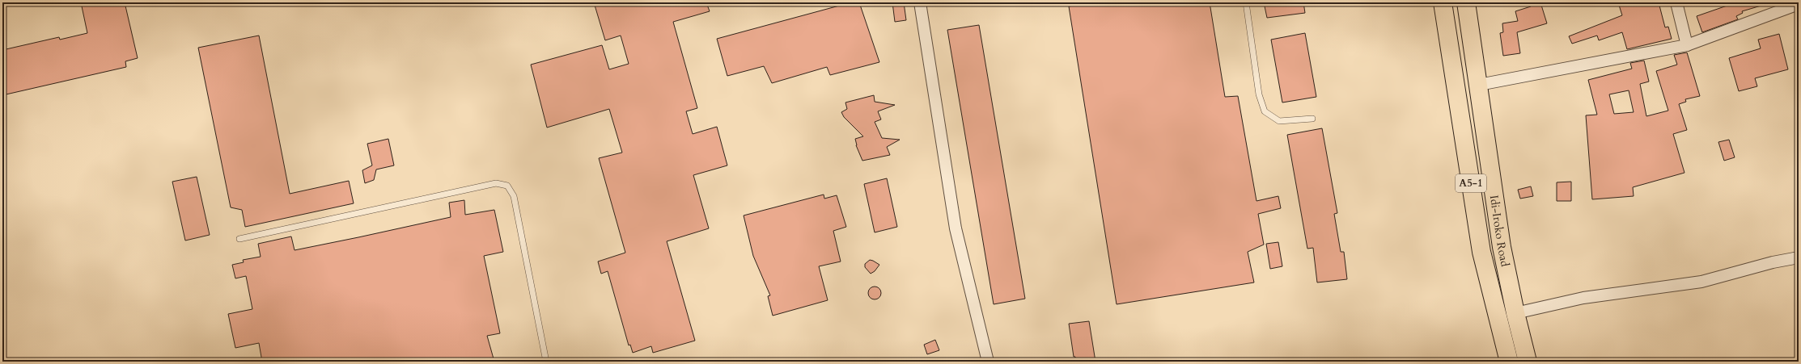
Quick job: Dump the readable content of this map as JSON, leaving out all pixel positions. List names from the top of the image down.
{
  "streets": {
    "highway": ["A5-1", "Idi-Iroko Road"]
  }
}
